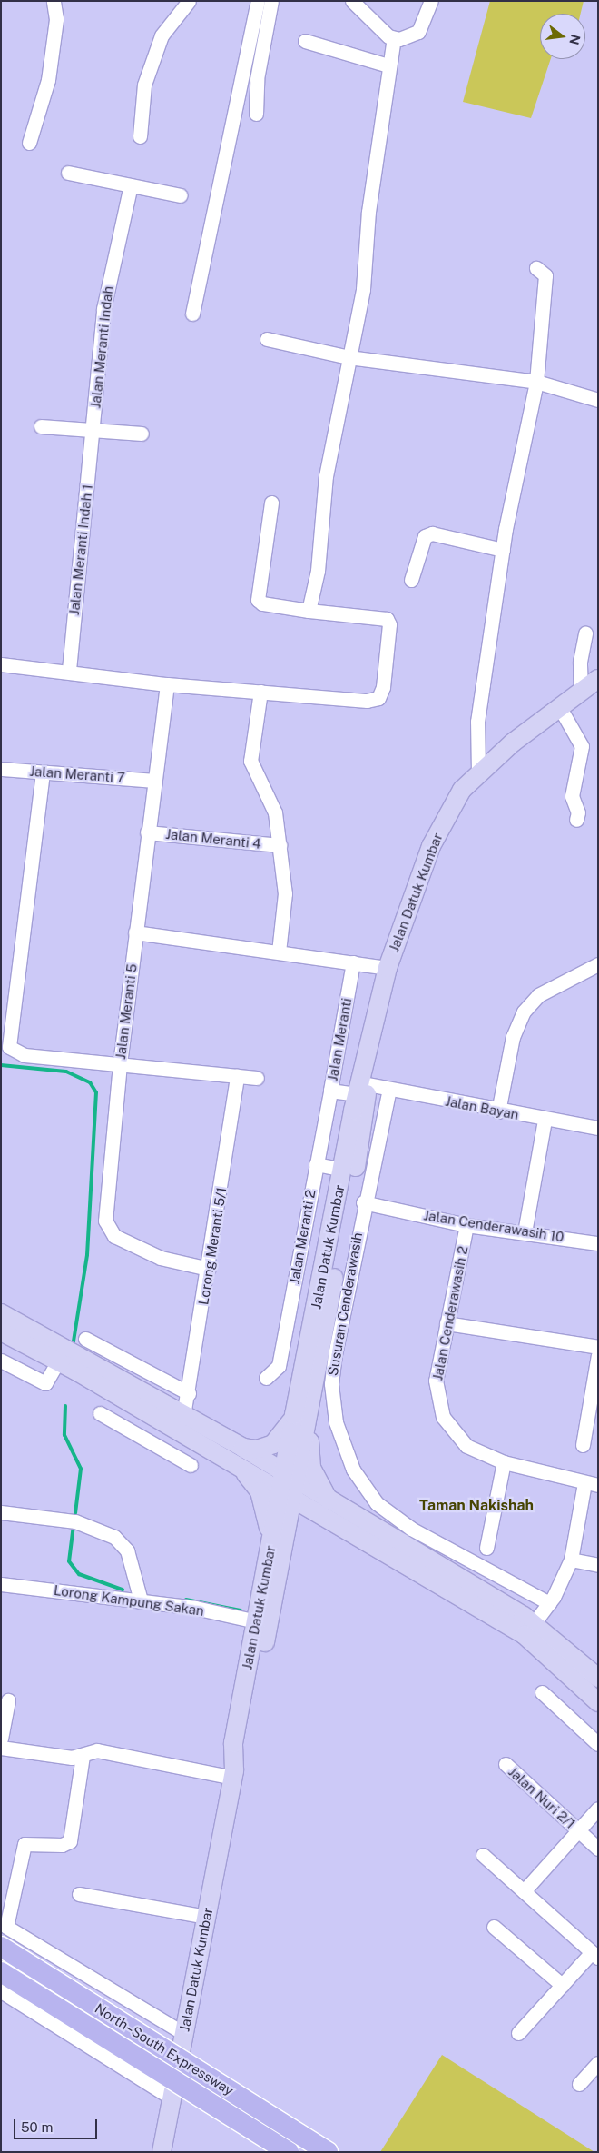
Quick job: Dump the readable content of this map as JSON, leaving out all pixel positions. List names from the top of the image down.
{
  "streets": {
    "highway": ["North–South Expressway"],
    "main road": ["Jalan Datuk Kumbar"],
    "street": [
      "Jalan Meranti Indah",
      "Jalan Meranti Indah 1",
      "Jalan Meranti 7",
      "Jalan Meranti 4",
      "Jalan Meranti 5",
      "Jalan Meranti",
      "Jalan Bayan",
      "Jalan Cenderawasih 10",
      "Jalan Meranti 2",
      "Lorong Meranti 5/1",
      "Susuran Cenderawasih",
      "Jalan Cenderawasih 2",
      "Lorong Kampung Sakan",
      "Jalan Nuri 2/1"
    ]
  },
  "crossings": [
    ["Jalan Meranti Indah", "Jalan Meranti Indah 1"],
    ["Jalan Meranti 7", "Jalan Meranti 5"],
    ["Jalan Meranti 4", "Jalan Meranti 5"],
    ["Jalan Datuk Kumbar", "Jalan Meranti"],
    ["Jalan Datuk Kumbar", "Jalan Bayan"],
    ["Jalan Datuk Kumbar", "Lorong Kampung Sakan"],
    ["Jalan Meranti 5", "Lorong Meranti 5/1"],
    ["Jalan Meranti", "Jalan Bayan"],
    ["Jalan Meranti", "Jalan Meranti 2"],
    ["Jalan Bayan", "Susuran Cenderawasih"],
    ["Jalan Cenderawasih 10", "Susuran Cenderawasih"],
    ["Jalan Cenderawasih 10", "Jalan Cenderawasih 2"]
  ],
  "districts": ["Taman Nakishah"],
  "scale_bar": "50 m",
  "north": "right"
}
